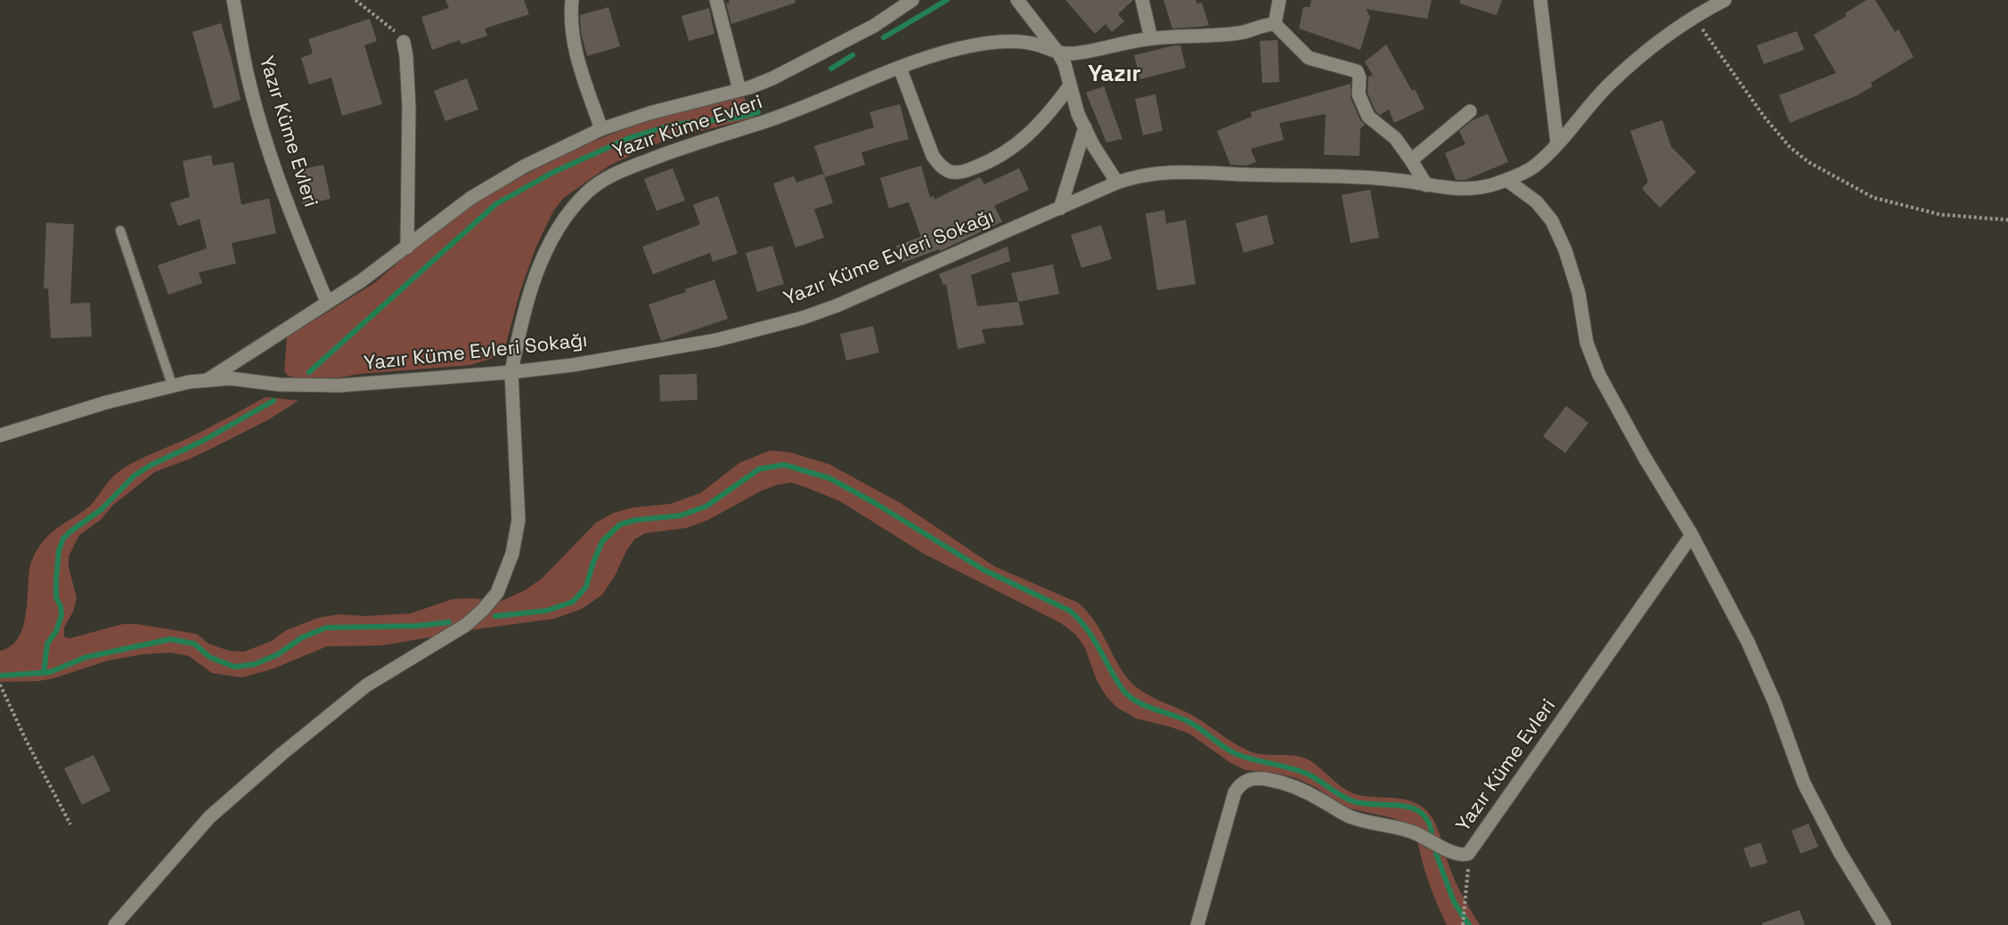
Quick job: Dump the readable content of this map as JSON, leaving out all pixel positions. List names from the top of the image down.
{
  "streets": {
    "street": ["Yazır Küme Evleri", "Yazır Küme Evleri Sokağı"]
  },
  "crossings": [
    ["Yazır Küme Evleri", "Yazır Küme Evleri Sokağı"]
  ],
  "districts": ["Yazır"]
}
